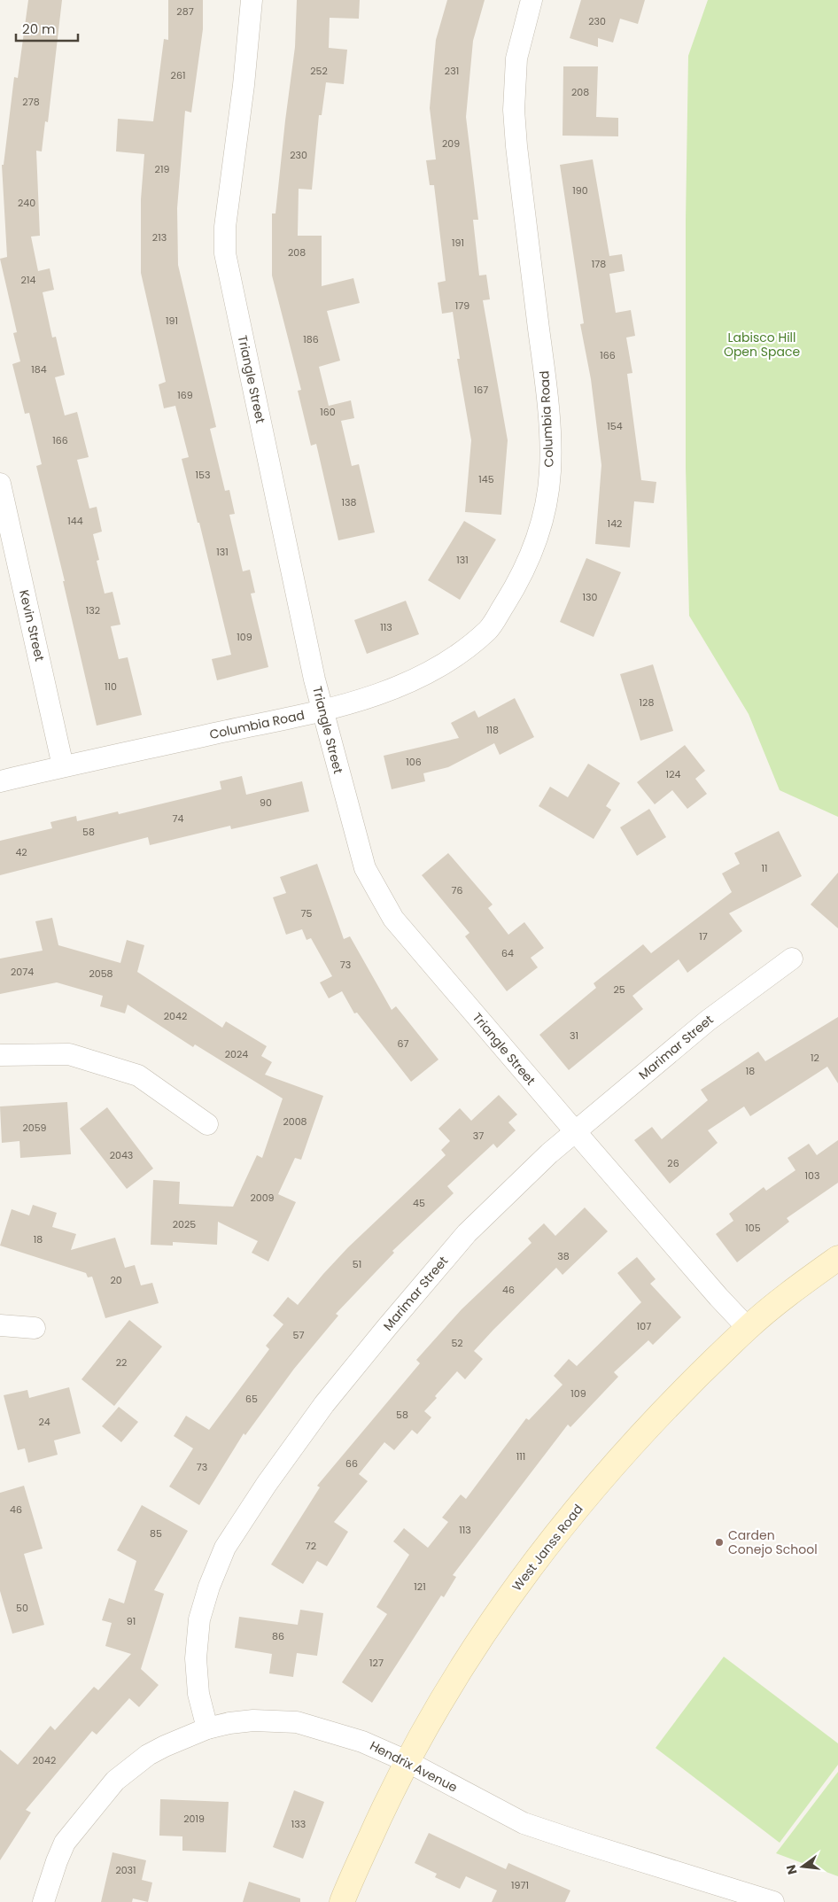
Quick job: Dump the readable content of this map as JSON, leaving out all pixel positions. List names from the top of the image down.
{
  "streets": {
    "main road": ["West Janss Road"],
    "street": [
      "Triangle Street",
      "Columbia Road",
      "Kevin Street",
      "Marimar Street",
      "Hendrix Avenue"
    ]
  },
  "crossings": [
    ["Triangle Street", "Columbia Road"],
    ["Triangle Street", "Marimar Street"],
    ["Triangle Street", "West Janss Road"],
    ["Columbia Road", "Kevin Street"],
    ["Marimar Street", "Hendrix Avenue"],
    ["West Janss Road", "Hendrix Avenue"]
  ],
  "parks": ["Labisco Hill Open Space"],
  "places": ["Carden Conejo School"],
  "house_numbers": [
    "287",
    "230",
    "252",
    "231",
    "261",
    "208",
    "278",
    "209",
    "230",
    "219",
    "190",
    "240",
    "213",
    "191",
    "208",
    "178",
    "214",
    "179",
    "191",
    "186",
    "166",
    "184",
    "167",
    "169",
    "160",
    "154",
    "166",
    "153",
    "145",
    "138",
    "144",
    "142",
    "131",
    "131",
    "130",
    "132",
    "113",
    "109",
    "110",
    "128",
    "118",
    "106",
    "124",
    "90",
    "74",
    "58",
    "42",
    "11",
    "76",
    "75",
    "17",
    "64",
    "73",
    "2074",
    "2058",
    "25",
    "2042",
    "31",
    "67",
    "2024",
    "12",
    "18",
    "2008",
    "2059",
    "37",
    "2043",
    "26",
    "103",
    "2009",
    "45",
    "2025",
    "105",
    "18",
    "38",
    "51",
    "20",
    "46",
    "107",
    "57",
    "52",
    "22",
    "109",
    "65",
    "58",
    "24",
    "111",
    "66",
    "73",
    "46",
    "113",
    "85",
    "72",
    "121",
    "50",
    "91",
    "86",
    "127",
    "2042",
    "2019",
    "133",
    "2031",
    "1971"
  ],
  "scale_bar": "20 m",
  "north": "left"
}
